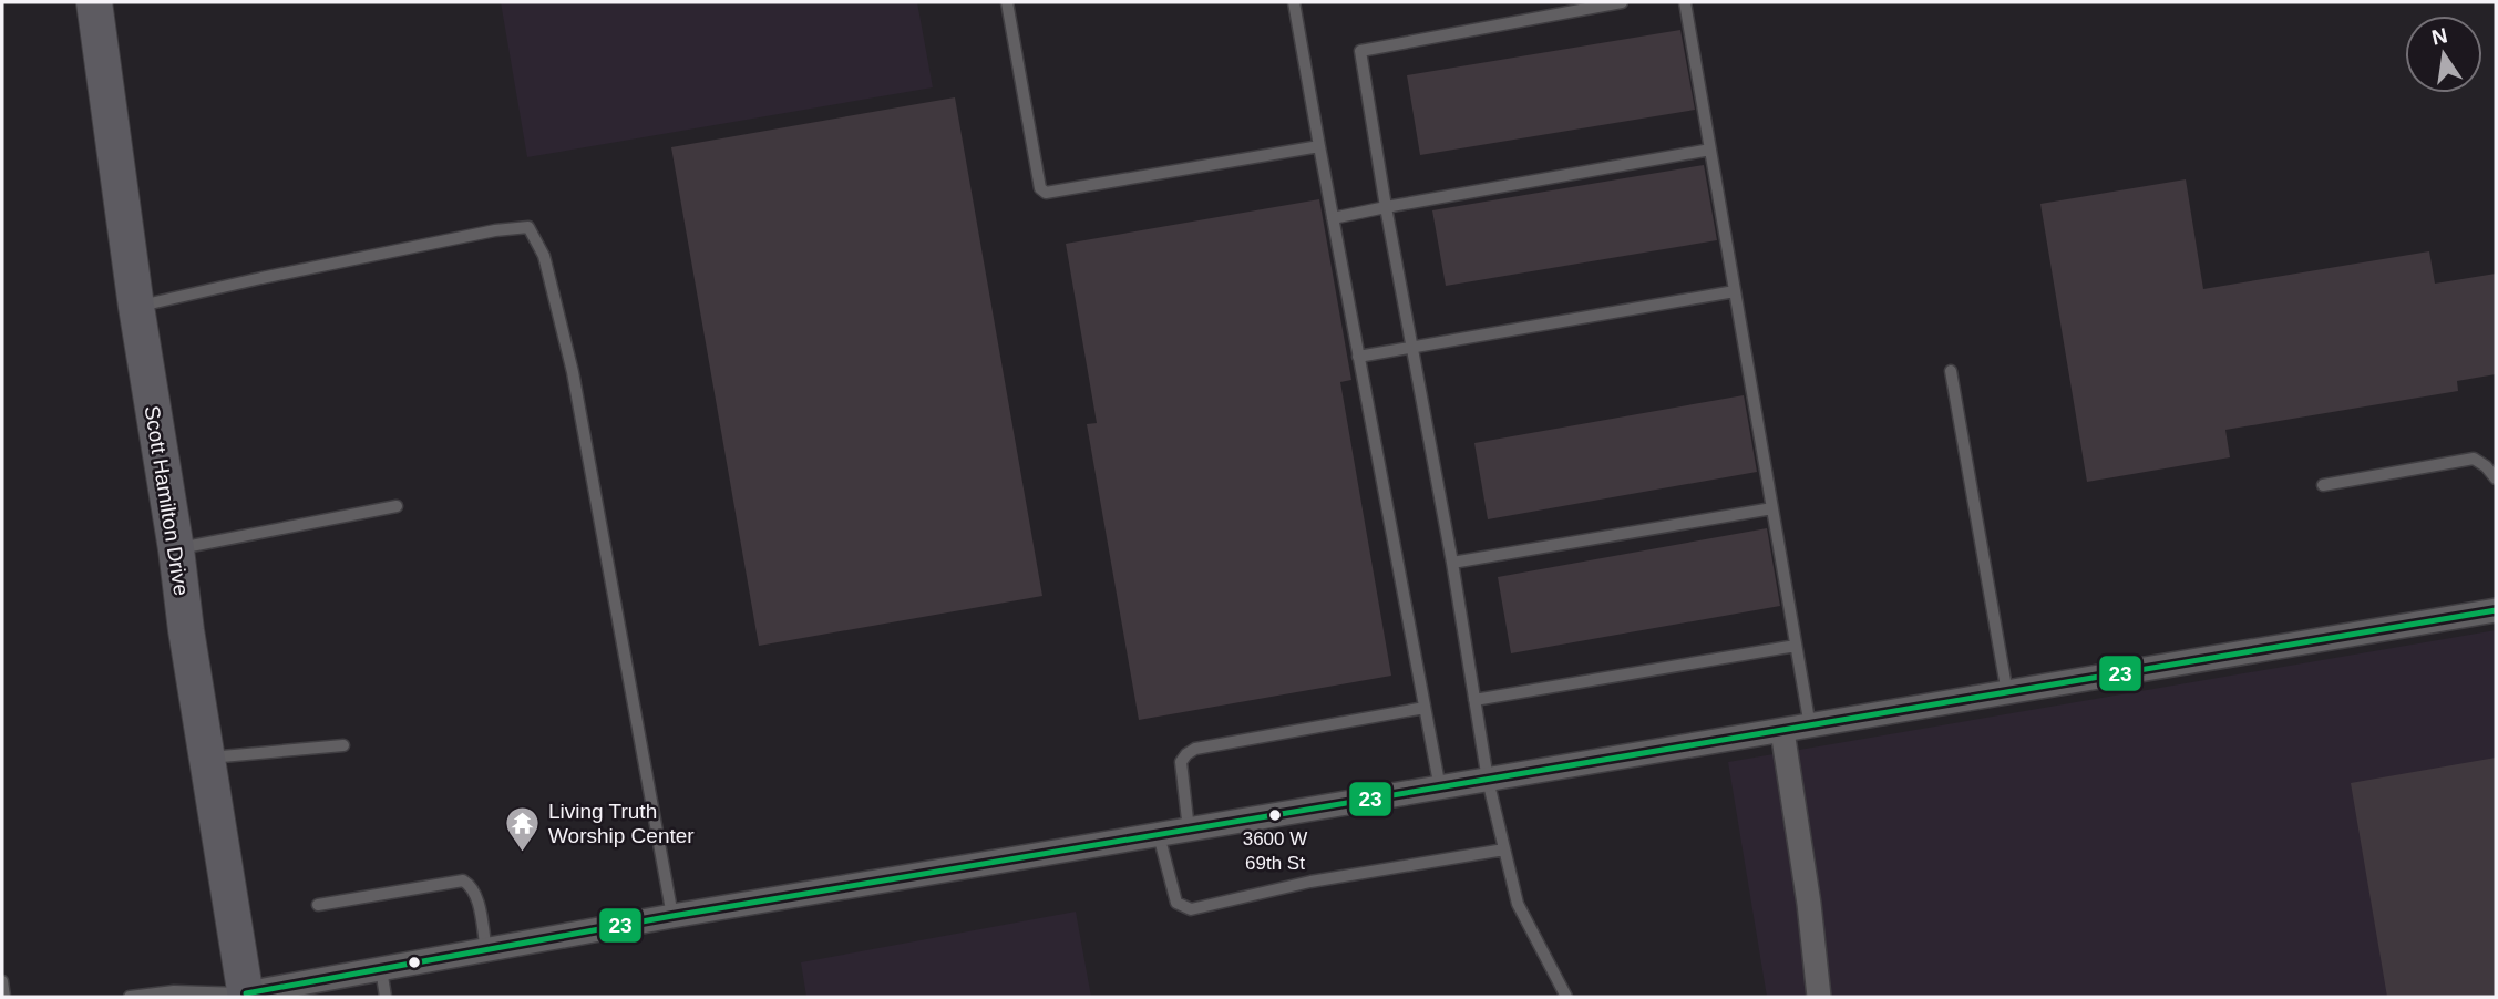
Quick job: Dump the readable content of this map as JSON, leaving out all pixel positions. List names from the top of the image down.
{
  "streets": {
    "street": ["Scott Hamilton Drive"]
  },
  "places": {
    "other": ["3600 W 69th St"],
    "temple": ["Living Truth Worship Center"]
  },
  "lines": ["transit line 23"],
  "north": "top"
}
